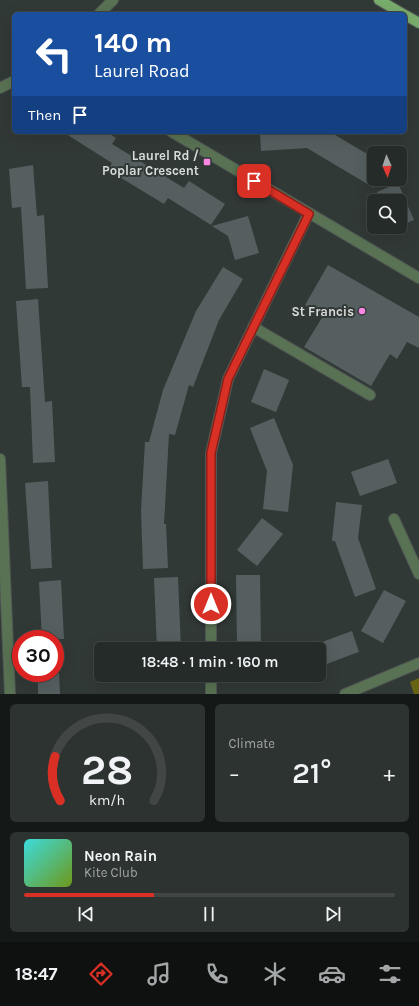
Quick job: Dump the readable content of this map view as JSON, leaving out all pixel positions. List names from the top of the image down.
{
  "places": {
    "transit": ["Laurel Rd / Poplar Crescent"],
    "other": ["St Francis"]
  },
  "north": "bottom",
  "page": {
    "turn": ["140 m", "Laurel Road"],
    "then": "Then",
    "limit": "30",
    "trip": "18:48 · 1 min · 160 m",
    "tile": "Climate",
    "heat": ["−", "21°", "+"],
    "song": ["Neon Rain", "Kite Club"],
    "tabs": "18:47",
    "gauge": ["28", "km/h"]
  }
}
